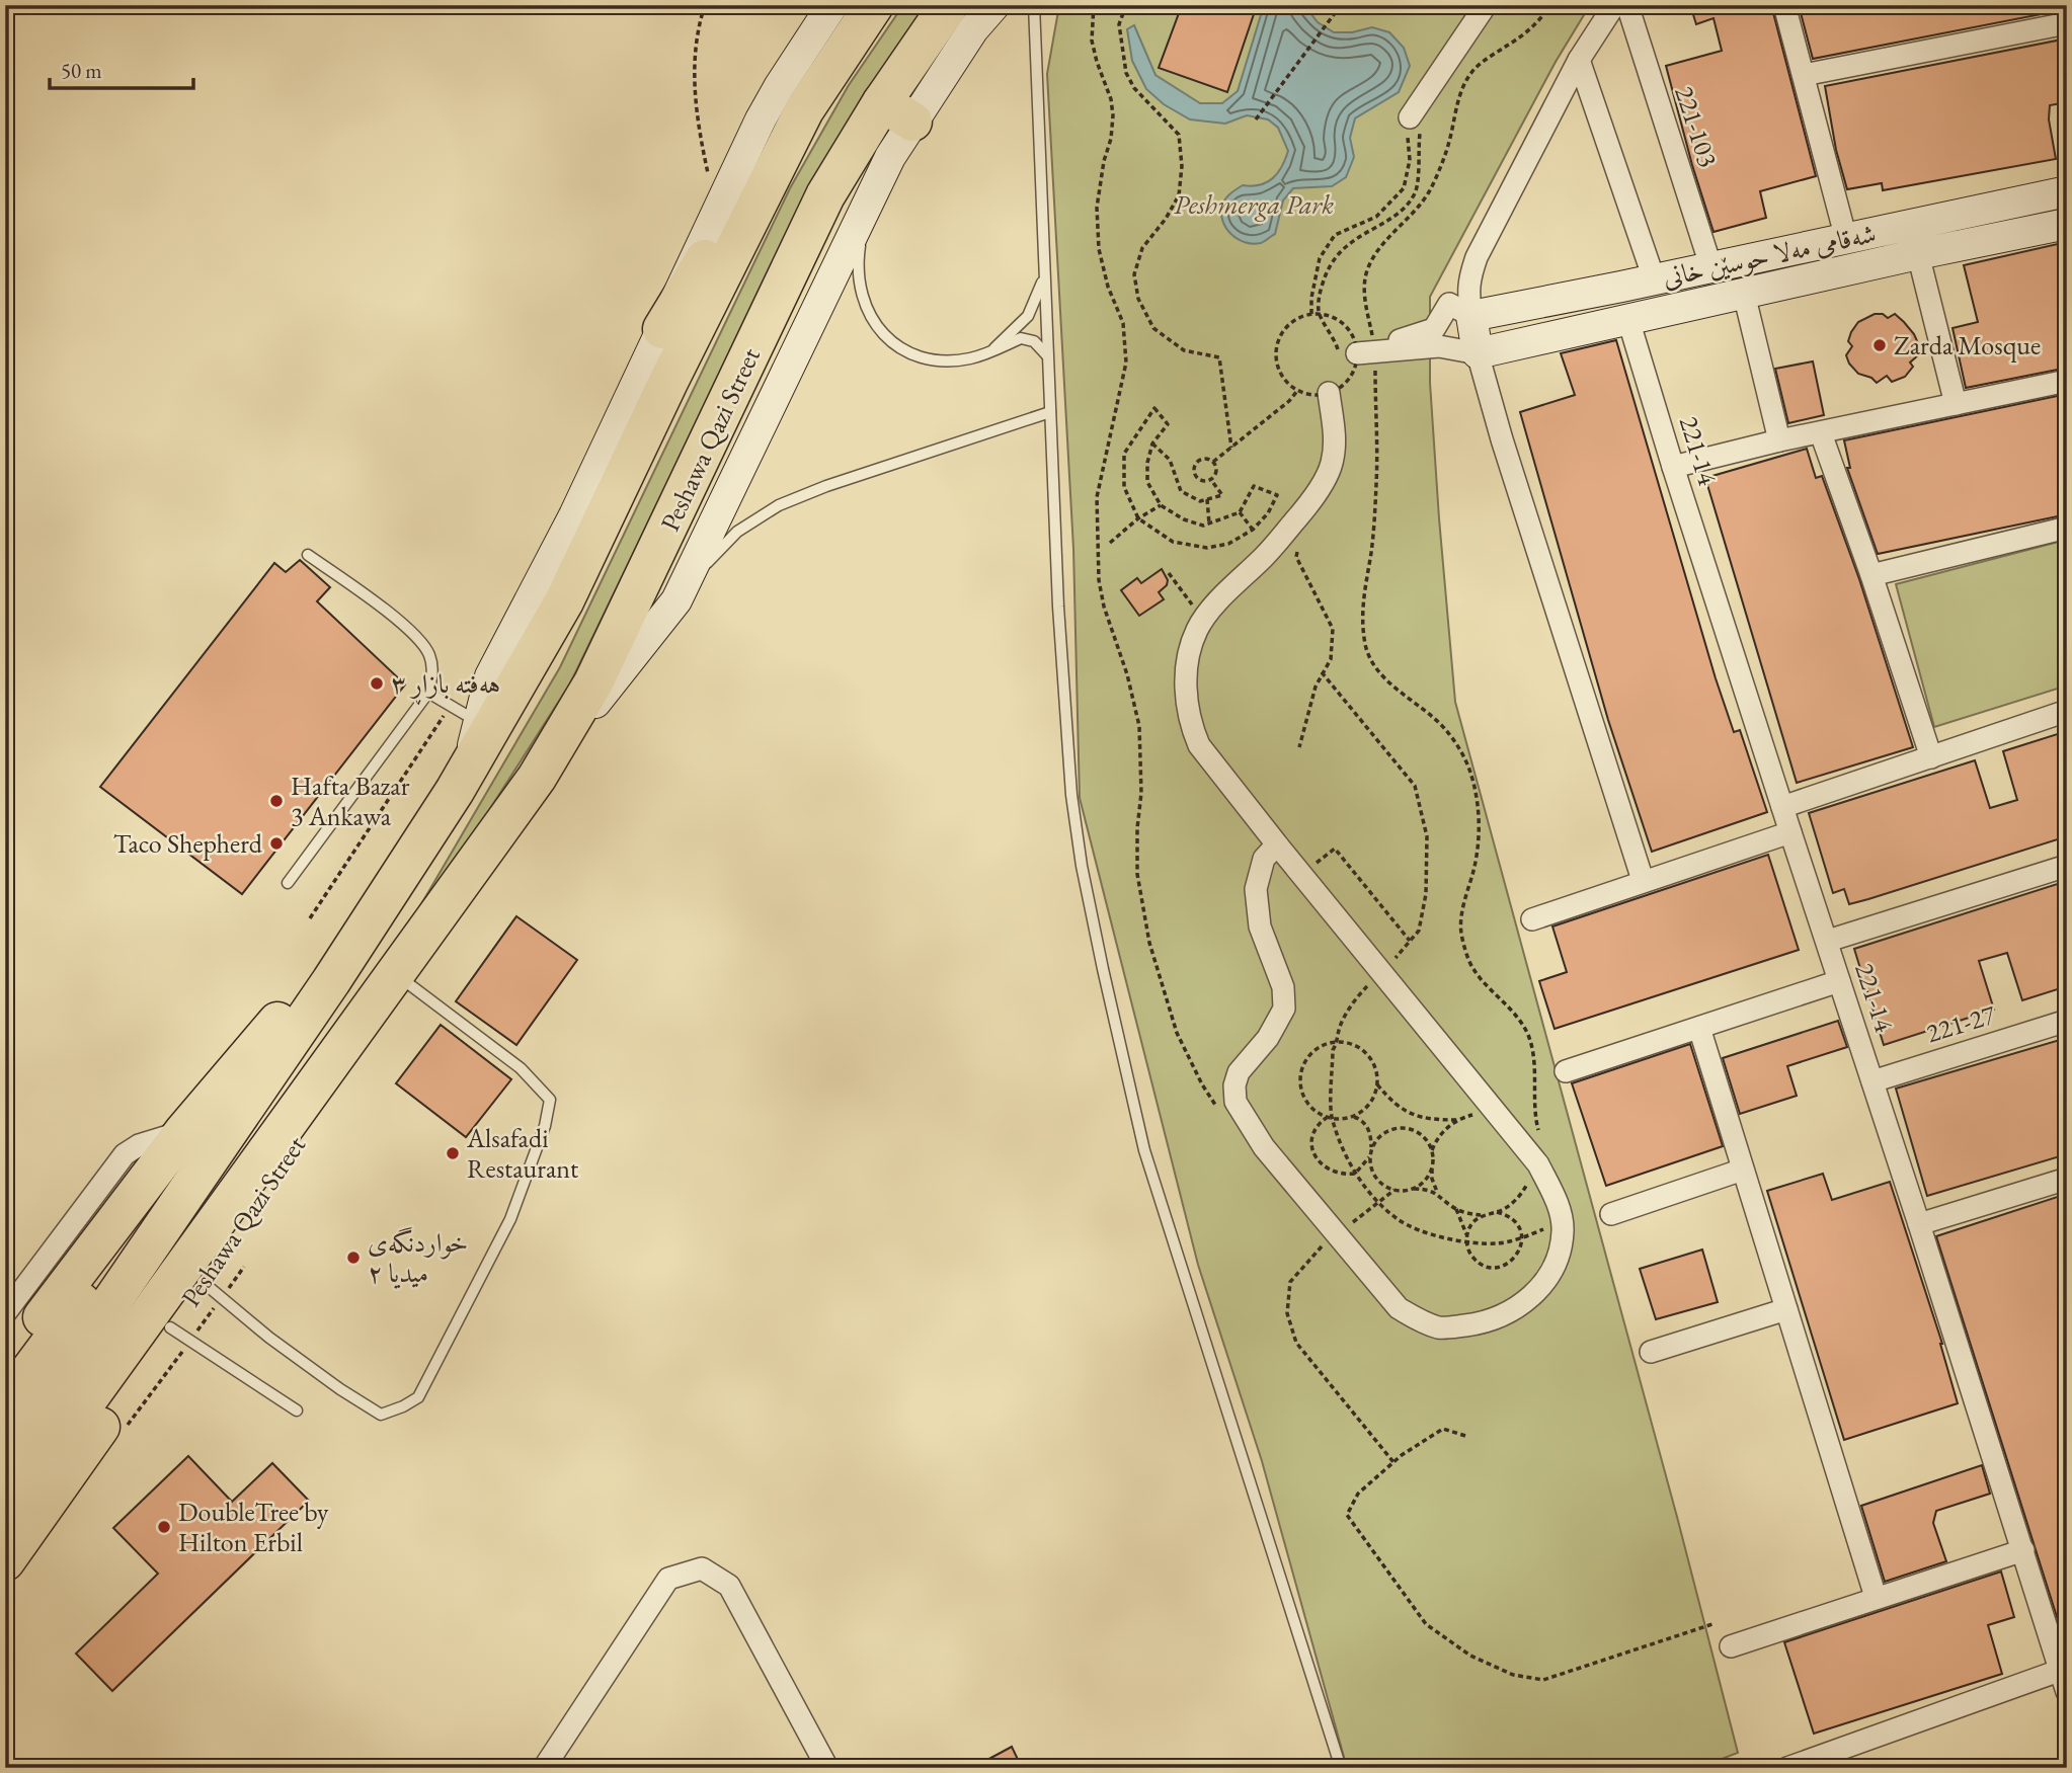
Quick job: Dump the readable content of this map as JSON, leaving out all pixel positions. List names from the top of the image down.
{
  "streets": {
    "highway": ["Peshawa Qazi Street"],
    "main road": ["شەقامی مەلا حوسێن خانی"],
    "street": ["221-103", "221-14", "221-27"]
  },
  "crossings": [
    ["221-103", "شەقامی مەلا حوسێن خانی"],
    ["شەقامی مەلا حوسێن خانی", "221-14"],
    ["221-14", "221-27"]
  ],
  "parks": ["Peshmerga Park"],
  "places": [
    "Zarda Mosque",
    "هەفتە بازاڕ ٣",
    "Hafta Bazar 3 Ankawa",
    "Taco Shepherd",
    "Alsafadi Restaurant",
    "خواردنگەی میدیا ٢",
    "DoubleTree by Hilton Erbil"
  ],
  "scale_bar": "50 m"
}
